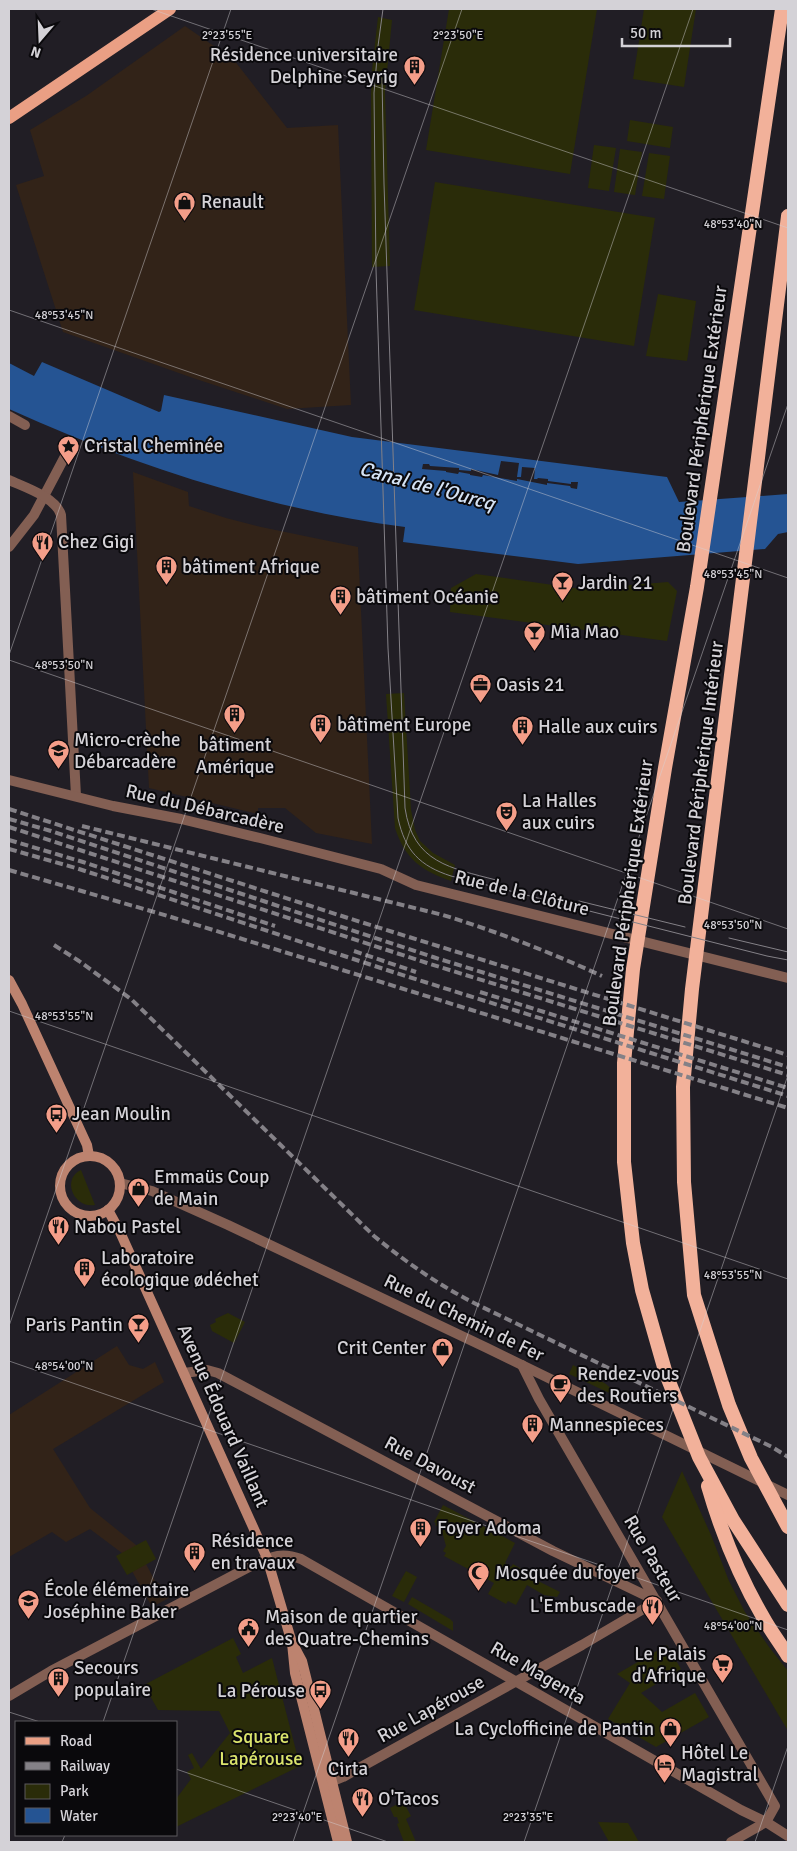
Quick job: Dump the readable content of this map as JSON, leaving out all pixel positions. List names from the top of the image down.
{
  "streets": {
    "highway": ["Boulevard Périphérique Extérieur", "Boulevard Périphérique Intérieur"],
    "main road": ["Avenue Édouard Vaillant"],
    "street": [
      "Rue du Débarcadère",
      "Rue de la Clôture",
      "Rue du Chemin de Fer",
      "Rue Davoust",
      "Rue Pasteur",
      "Rue Magenta",
      "Rue Lapérouse"
    ]
  },
  "crossings": [
    ["Rue du Débarcadère", "Rue de la Clôture"],
    ["Rue du Chemin de Fer", "Avenue Édouard Vaillant"],
    ["Rue du Chemin de Fer", "Rue Pasteur"],
    ["Avenue Édouard Vaillant", "Rue Davoust"],
    ["Avenue Édouard Vaillant", "Rue Magenta"],
    ["Avenue Édouard Vaillant", "Rue Lapérouse"],
    ["Rue Davoust", "Rue Pasteur"],
    ["Rue Davoust", "Rue Lapérouse"],
    ["Rue Pasteur", "Rue Magenta"],
    ["Rue Pasteur", "Rue Lapérouse"],
    ["Rue Magenta", "Rue Lapérouse"]
  ],
  "water": ["Canal de l'Ourcq"],
  "parks": ["Square Lapérouse"],
  "places": {
    "building": [
      "Résidence universitaire Delphine Seyrig",
      "bâtiment Afrique",
      "bâtiment Océanie",
      "bâtiment Amérique",
      "bâtiment Europe",
      "Halle aux cuirs",
      "Laboratoire écologique ødéchet",
      "Mannespieces",
      "Foyer Adoma",
      "Résidence en travaux",
      "Secours populaire"
    ],
    "shop": [
      "Renault",
      "Emmaüs Coup de Main",
      "Crit Center",
      "La Cyclofficine de Pantin"
    ],
    "place": ["Cristal Cheminée"],
    "restaurant": [
      "Chez Gigi",
      "Nabou Pastel",
      "L'Embuscade",
      "Cirta",
      "O'Tacos"
    ],
    "bar": ["Jardin 21", "Mia Mao", "Paris Pantin"],
    "office": ["Oasis 21"],
    "school or university": ["Micro-crèche Débarcadère", "École élémentaire Joséphine Baker"],
    "theatre": ["La Halles aux cuirs"],
    "bus stop": ["Jean Moulin", "La Pérouse"],
    "cafe": ["Rendez-vous des Routiers"],
    "mosque": ["Mosquée du foyer"],
    "public building": ["Maison de quartier des Quatre-Chemins"],
    "supermarket": ["Le Palais d'Afrique"],
    "hotel": ["Hôtel Le Magistral"]
  },
  "legend": [
    "Road",
    "Railway",
    "Park",
    "Water"
  ],
  "scale_bar": "50 m",
  "north": "bottom",
  "coordinates": [
    "2°23'55\"E",
    "2°23'50\"E",
    "48°53'40\"N",
    "48°53'45\"N",
    "48°53'50\"N",
    "48°53'55\"N",
    "48°54'00\"N",
    "2°23'40\"E",
    "2°23'35\"E"
  ]
}
